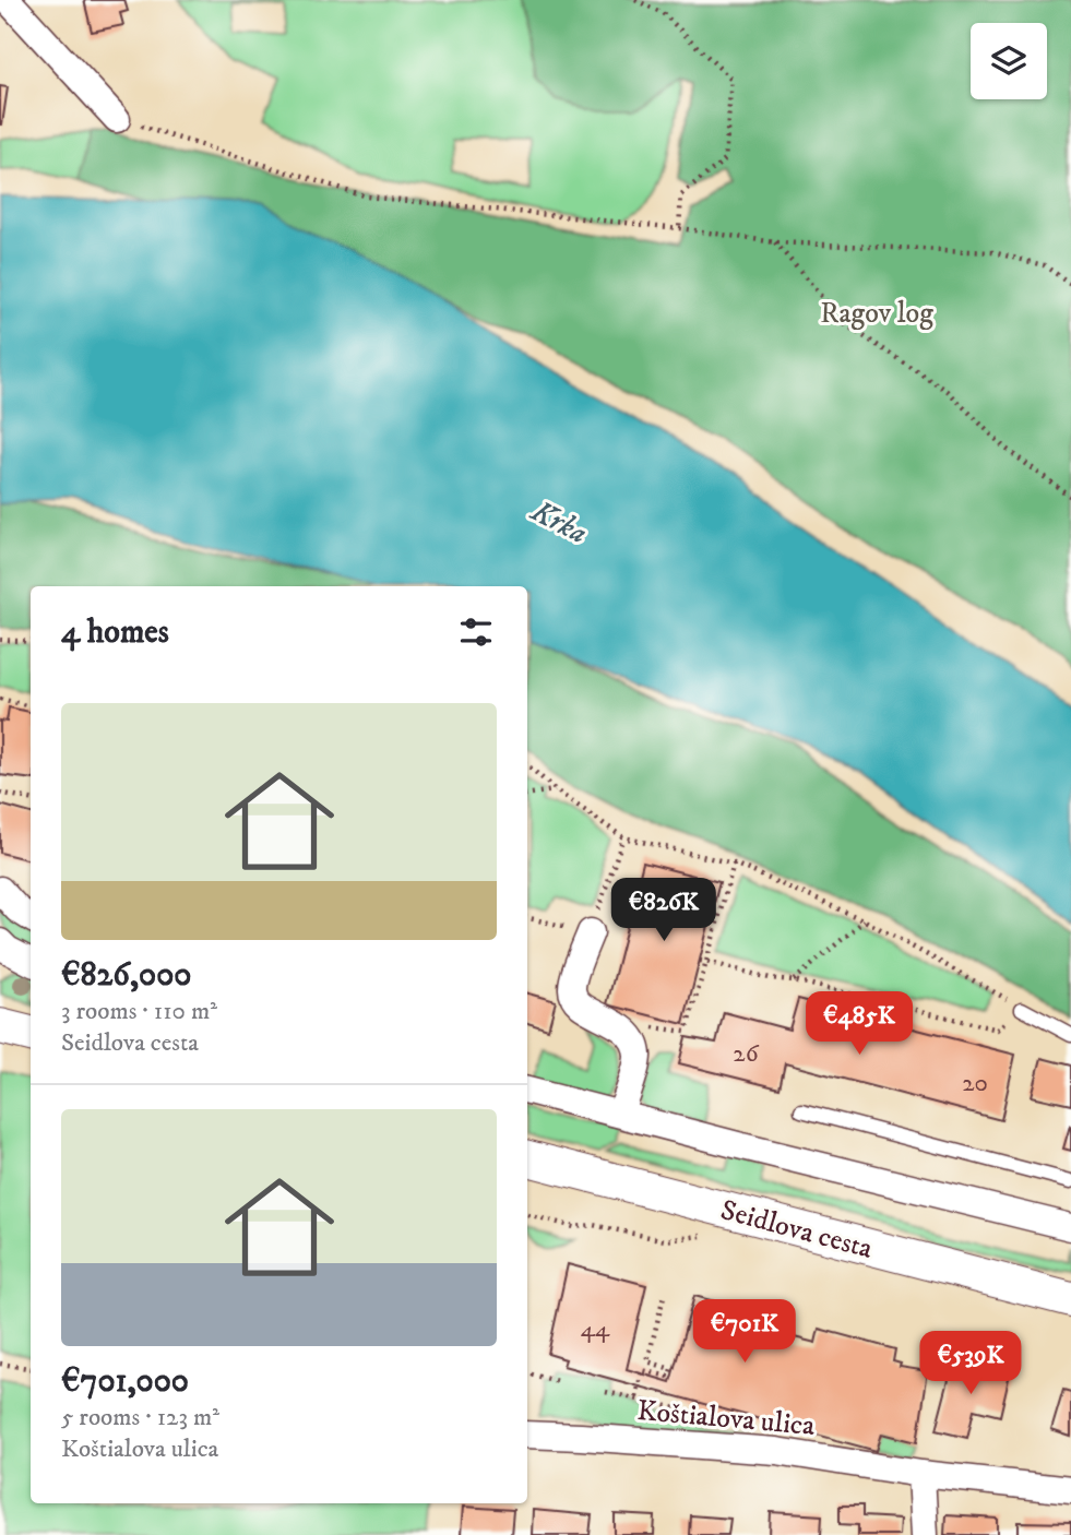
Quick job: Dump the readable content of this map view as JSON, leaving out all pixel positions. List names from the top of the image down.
{
  "streets": {
    "street": ["Seidlova cesta", "Koštialova ulica"]
  },
  "water": ["Krka"],
  "parks": ["Ragov log"],
  "house_numbers": ["26", "20", "44"],
  "page": {
    "heading": "4 homes",
    "list": [
      {
        "name": "€826,000",
        "note": "3 rooms · 110 m² · Seidlova cesta"
      },
      {
        "name": "€701,000",
        "note": "5 rooms · 123 m² · Koštialova ulica"
      }
    ],
    "price": [
      "€826K",
      "€485K",
      "€701K",
      "€539K"
    ]
  }
}
